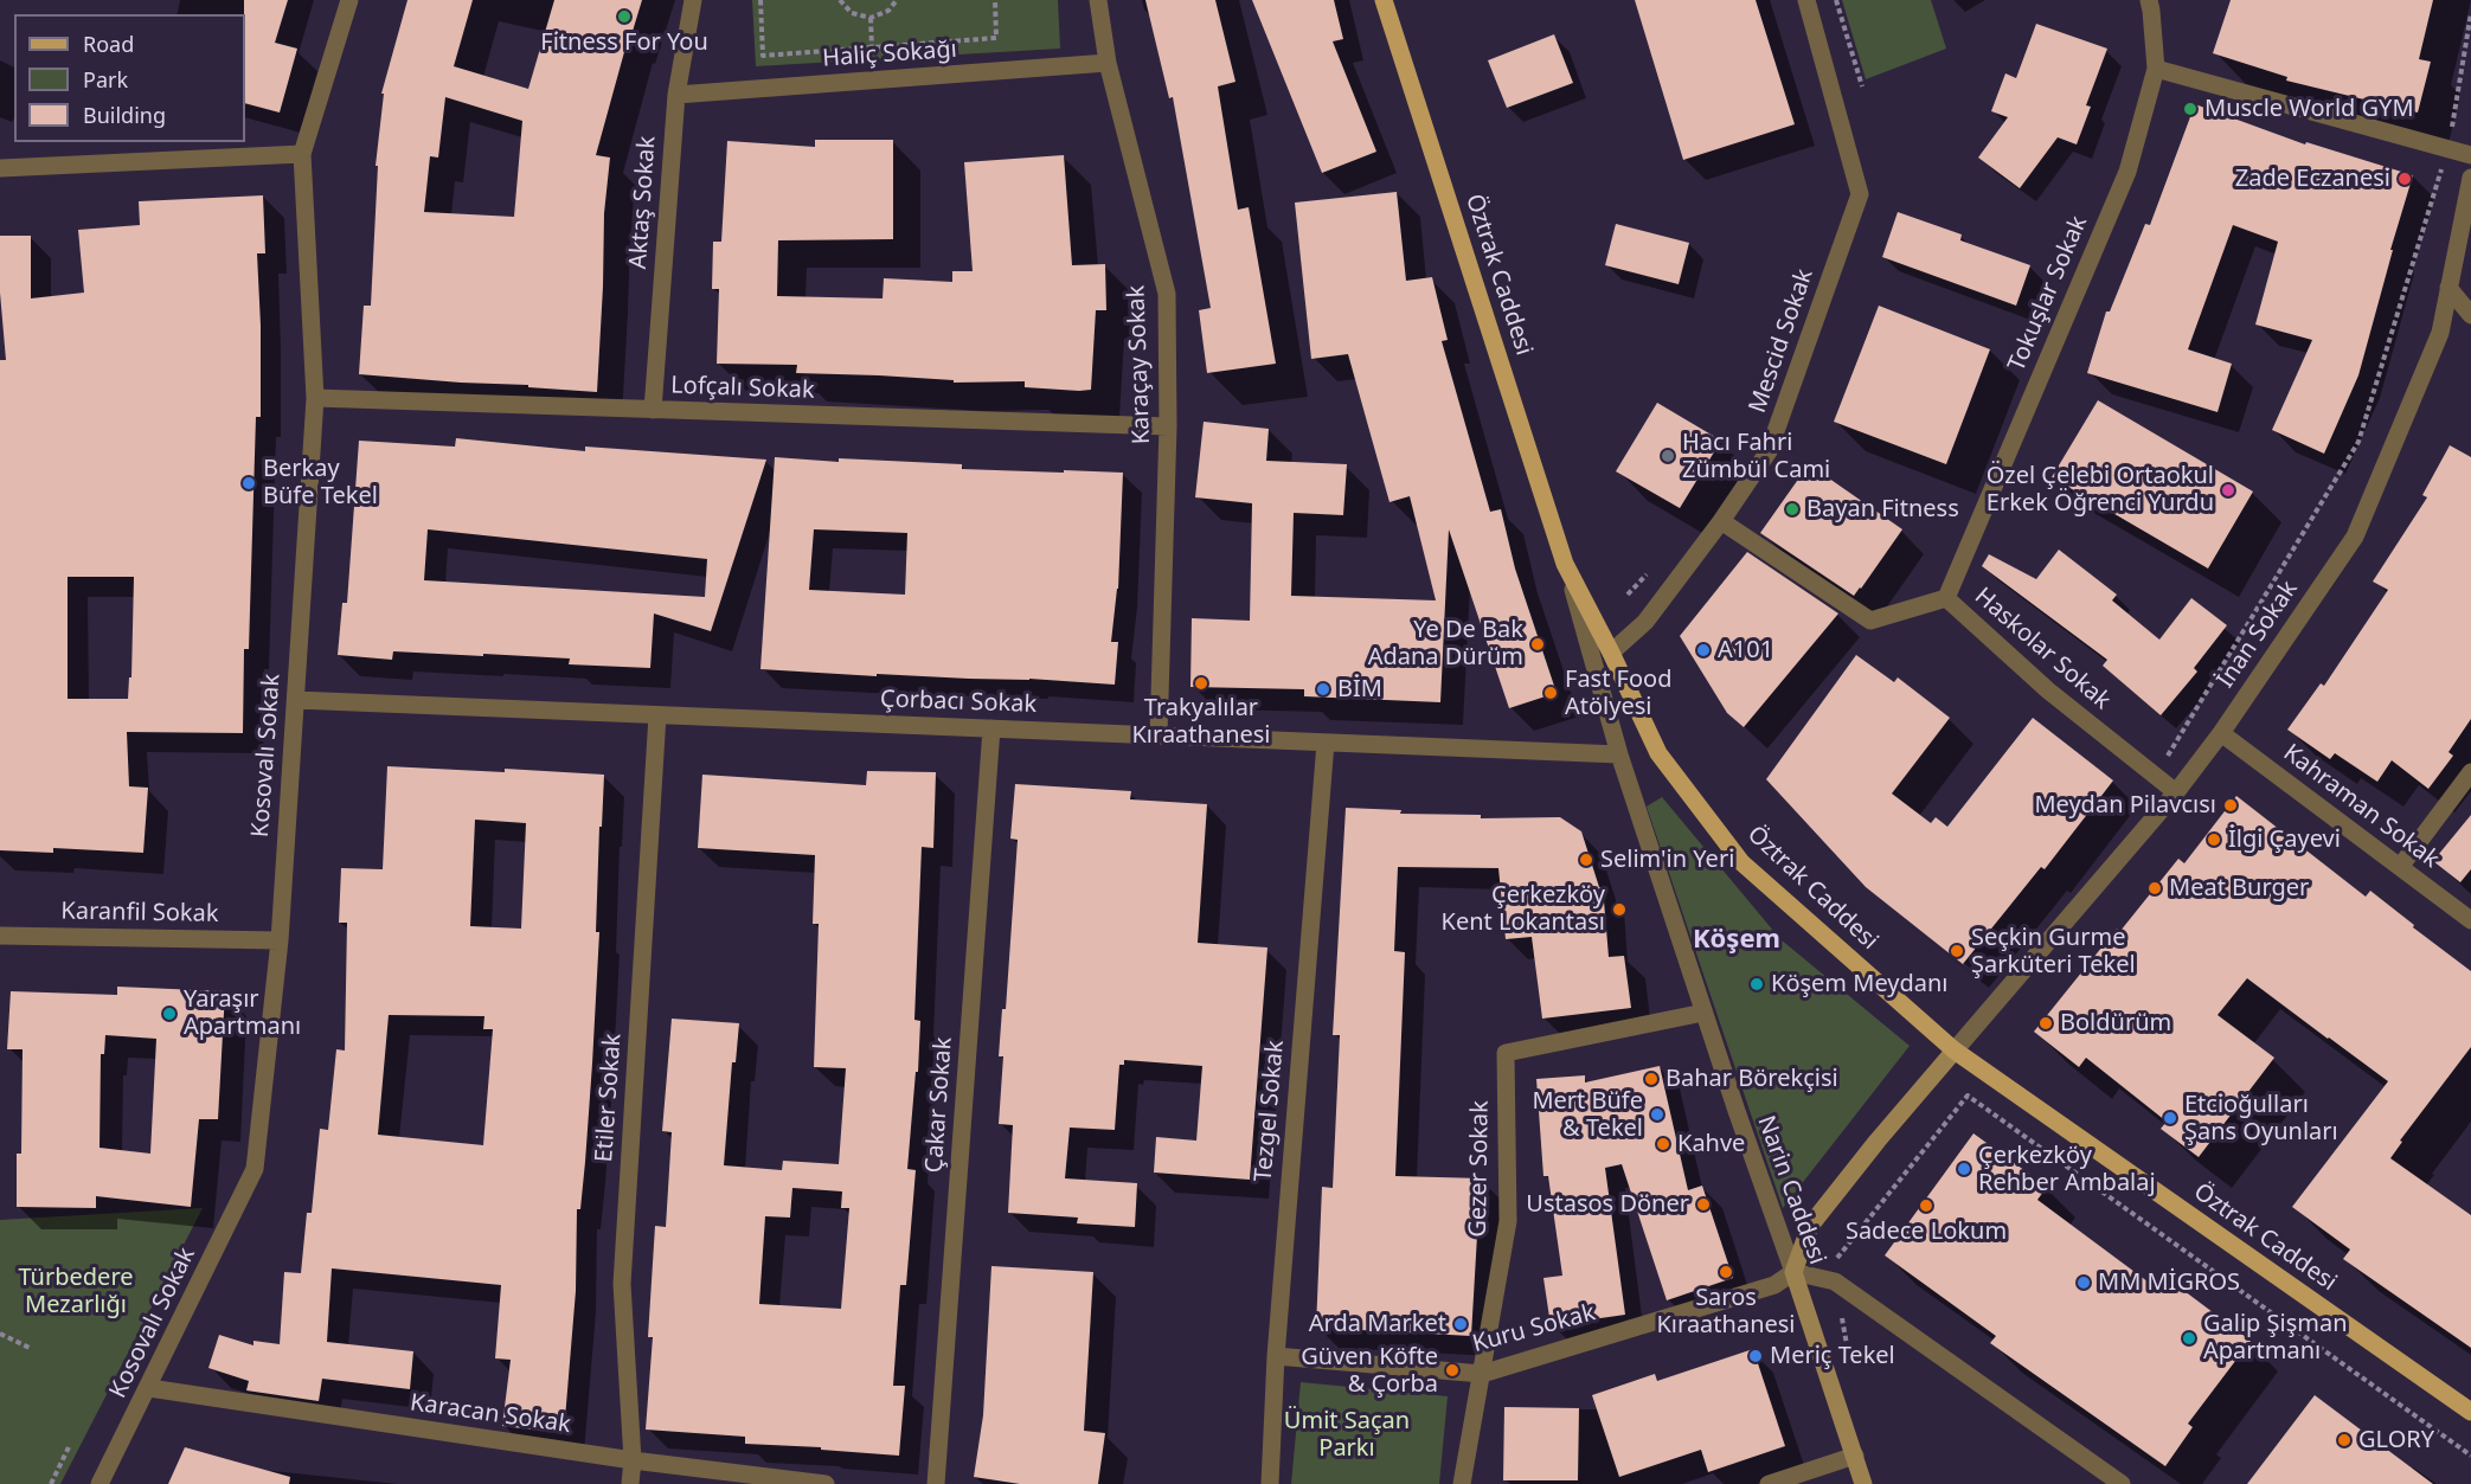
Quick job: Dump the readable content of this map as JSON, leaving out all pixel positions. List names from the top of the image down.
{
  "streets": {
    "main road": ["Öztrak Caddesi", "Narin Caddesi"],
    "street": [
      "Haliç Sokağı",
      "Aktaş Sokak",
      "Tokuşlar Sokak",
      "Mescid Sokak",
      "Karaçay Sokak",
      "Lofçalı Sokak",
      "İnan Sokak",
      "Haskolar Sokak",
      "Çorbacı Sokak",
      "Kosovalı Sokak",
      "Kahraman Sokak",
      "Karanfil Sokak",
      "Etiler Sokak",
      "Çakar Sokak",
      "Tezgel Sokak",
      "Gezer Sokak",
      "Kuru Sokak",
      "Karacan Sokak"
    ]
  },
  "crossings": [
    ["Haliç Sokağı", "Aktaş Sokak"],
    ["Haliç Sokağı", "Karaçay Sokak"],
    ["Aktaş Sokak", "Lofçalı Sokak"],
    ["Öztrak Caddesi", "Mescid Sokak"],
    ["Öztrak Caddesi", "İnan Sokak"],
    ["Öztrak Caddesi", "Çorbacı Sokak"],
    ["Öztrak Caddesi", "Narin Caddesi"],
    ["Tokuşlar Sokak", "Haskolar Sokak"],
    ["Mescid Sokak", "Haskolar Sokak"],
    ["Karaçay Sokak", "Lofçalı Sokak"],
    ["Karaçay Sokak", "Çorbacı Sokak"],
    ["Lofçalı Sokak", "Kosovalı Sokak"],
    ["İnan Sokak", "Haskolar Sokak"],
    ["İnan Sokak", "Kahraman Sokak"],
    ["Çorbacı Sokak", "Kosovalı Sokak"],
    ["Çorbacı Sokak", "Etiler Sokak"],
    ["Çorbacı Sokak", "Çakar Sokak"],
    ["Çorbacı Sokak", "Tezgel Sokak"],
    ["Kosovalı Sokak", "Karanfil Sokak"],
    ["Kosovalı Sokak", "Karacan Sokak"],
    ["Etiler Sokak", "Karacan Sokak"],
    ["Tezgel Sokak", "Kuru Sokak"],
    ["Gezer Sokak", "Narin Caddesi"],
    ["Gezer Sokak", "Kuru Sokak"],
    ["Narin Caddesi", "Kuru Sokak"]
  ],
  "districts": ["Köşem"],
  "parks": ["Türbedere Mezarlığı", "Ümit Saçan Parkı"],
  "places": [
    "Fitness For You",
    "Muscle World GYM",
    "Zade Eczanesi",
    "Hacı Fahri Zümbül Cami",
    "Berkay Büfe Tekel",
    "Özel Çelebi Ortaokul Erkek Öğrenci Yurdu",
    "Bayan Fitness",
    "Ye De Bak Adana Dürüm",
    "A101",
    "Trakyalılar Kıraathanesi",
    "BİM",
    "Fast Food Atölyesi",
    "Meydan Pilavcısı",
    "İlgi Çayevi",
    "Selim'in Yeri",
    "Meat Burger",
    "Çerkezköy Kent Lokantası",
    "Seçkin Gurme Şarküteri Tekel",
    "Köşem Meydanı",
    "Yaraşır Apartmanı",
    "Boldürüm",
    "Bahar Börekçisi",
    "Mert Büfe & Tekel",
    "Etcioğulları Şans Oyunları",
    "Kahve",
    "Çerkezköy Rehber Ambalaj",
    "Ustasos Döner",
    "Sadece Lokum",
    "Saros Kıraathanesi",
    "MM MİGROS",
    "Arda Market",
    "Galip Şişman Apartmanı",
    "Meriç Tekel",
    "Güven Köfte & Çorba",
    "GLORY"
  ],
  "legend": ["Road", "Park", "Building"]
}
